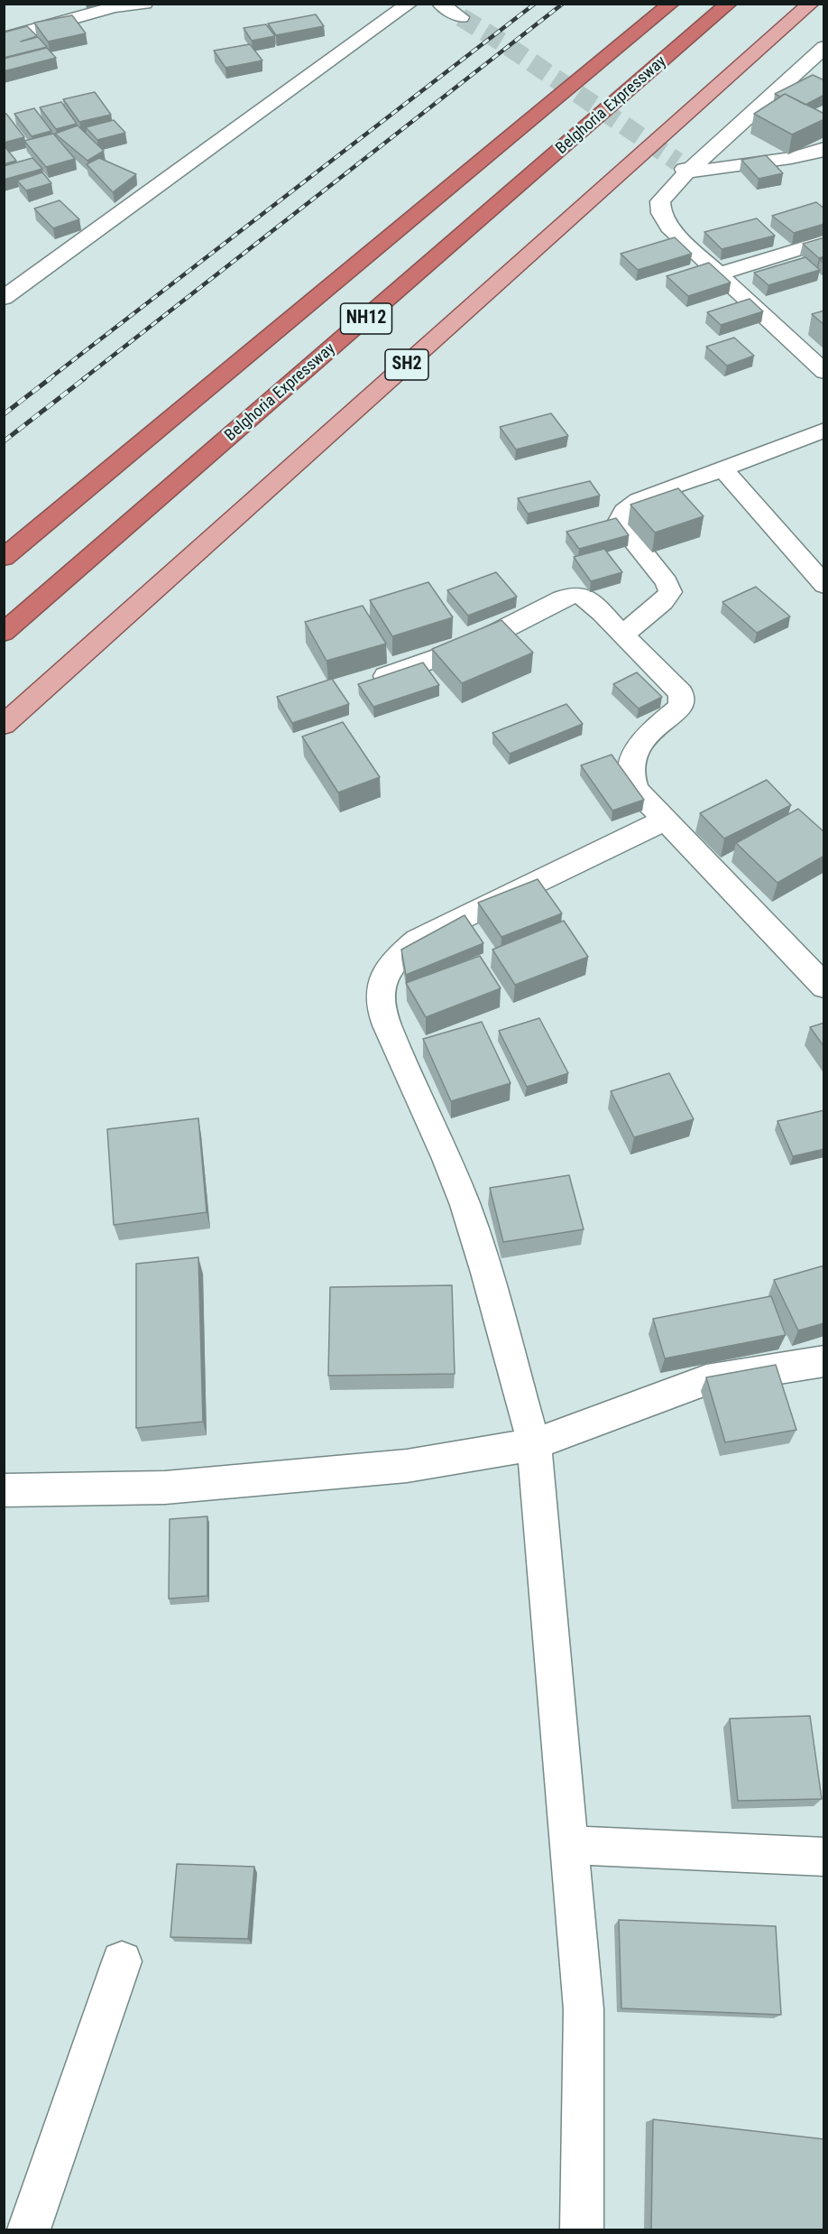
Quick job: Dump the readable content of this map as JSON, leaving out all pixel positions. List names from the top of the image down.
{
  "streets": {
    "highway": ["Belghoria Expressway", "NH12"],
    "main road": ["SH2"]
  }
}
